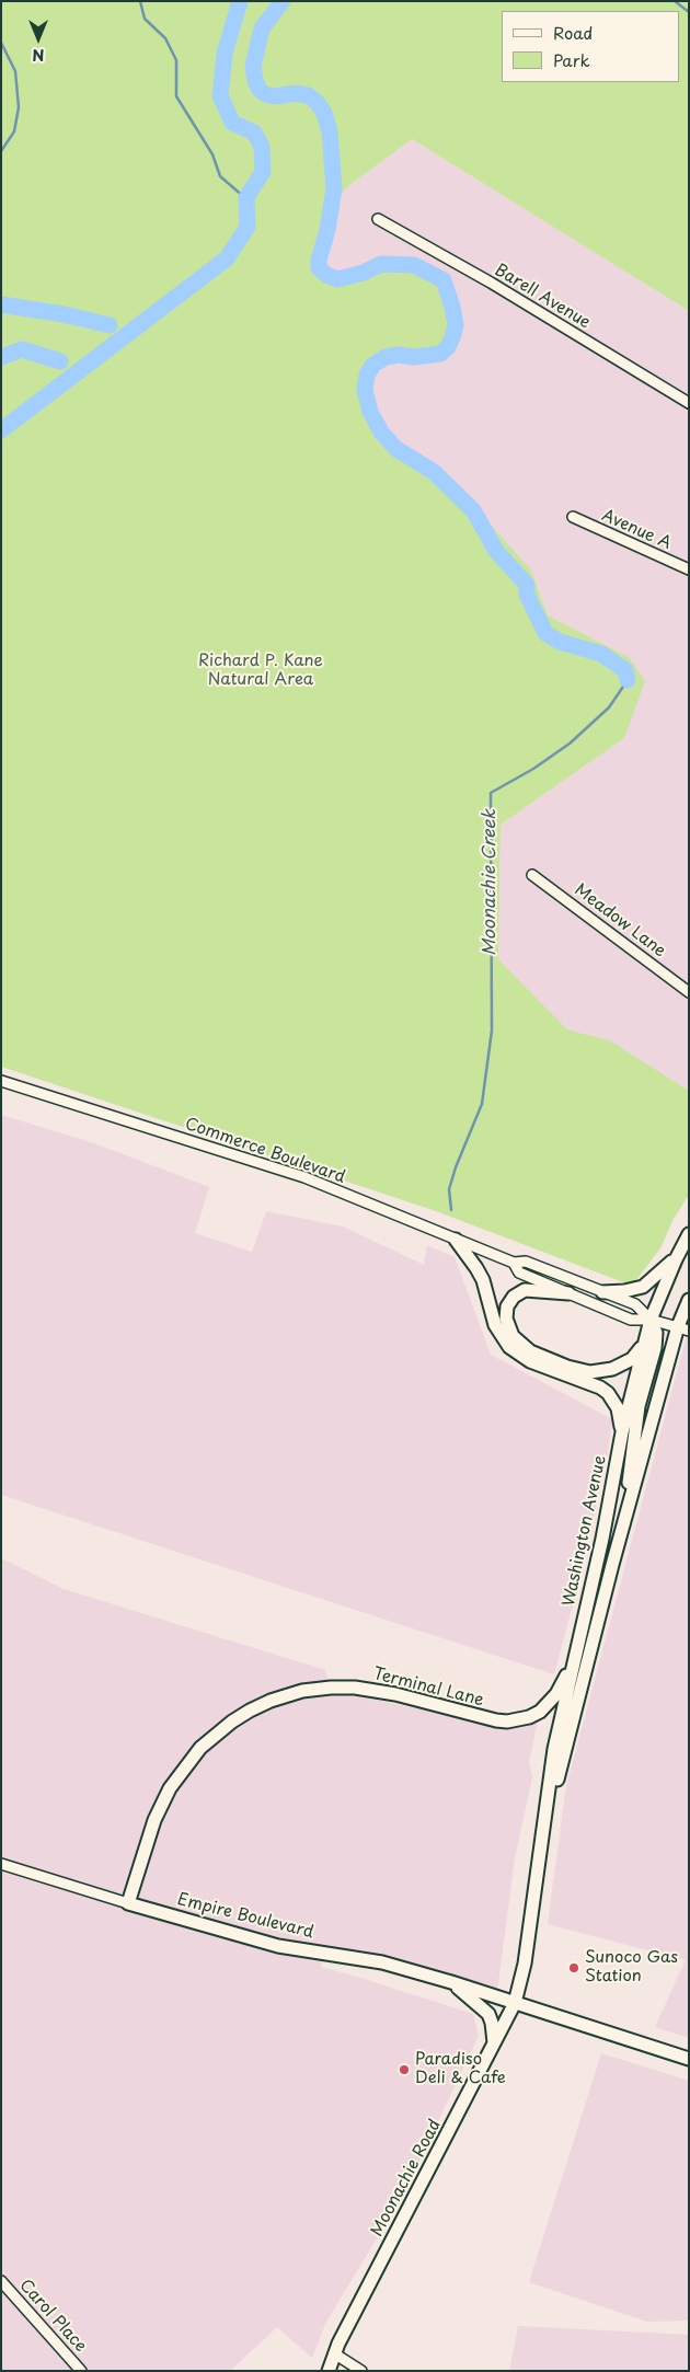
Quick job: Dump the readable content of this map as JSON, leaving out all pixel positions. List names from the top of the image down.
{
  "streets": {
    "main road": [
      "Washington Avenue",
      "Terminal Lane",
      "Empire Boulevard",
      "Moonachie Road"
    ],
    "street": [
      "Barell Avenue",
      "Avenue A",
      "Meadow Lane",
      "Commerce Boulevard",
      "Carol Place"
    ]
  },
  "crossings": [
    ["Commerce Boulevard", "Washington Avenue"],
    ["Washington Avenue", "Terminal Lane"],
    ["Washington Avenue", "Empire Boulevard"],
    ["Washington Avenue", "Moonachie Road"],
    ["Terminal Lane", "Empire Boulevard"],
    ["Empire Boulevard", "Moonachie Road"]
  ],
  "water": ["Moonachie Creek"],
  "parks": ["Richard P. Kane Natural Area"],
  "places": ["Sunoco Gas Station", "Paradiso Deli & Cafe"],
  "legend": ["Road", "Park"],
  "north": "bottom"
}
